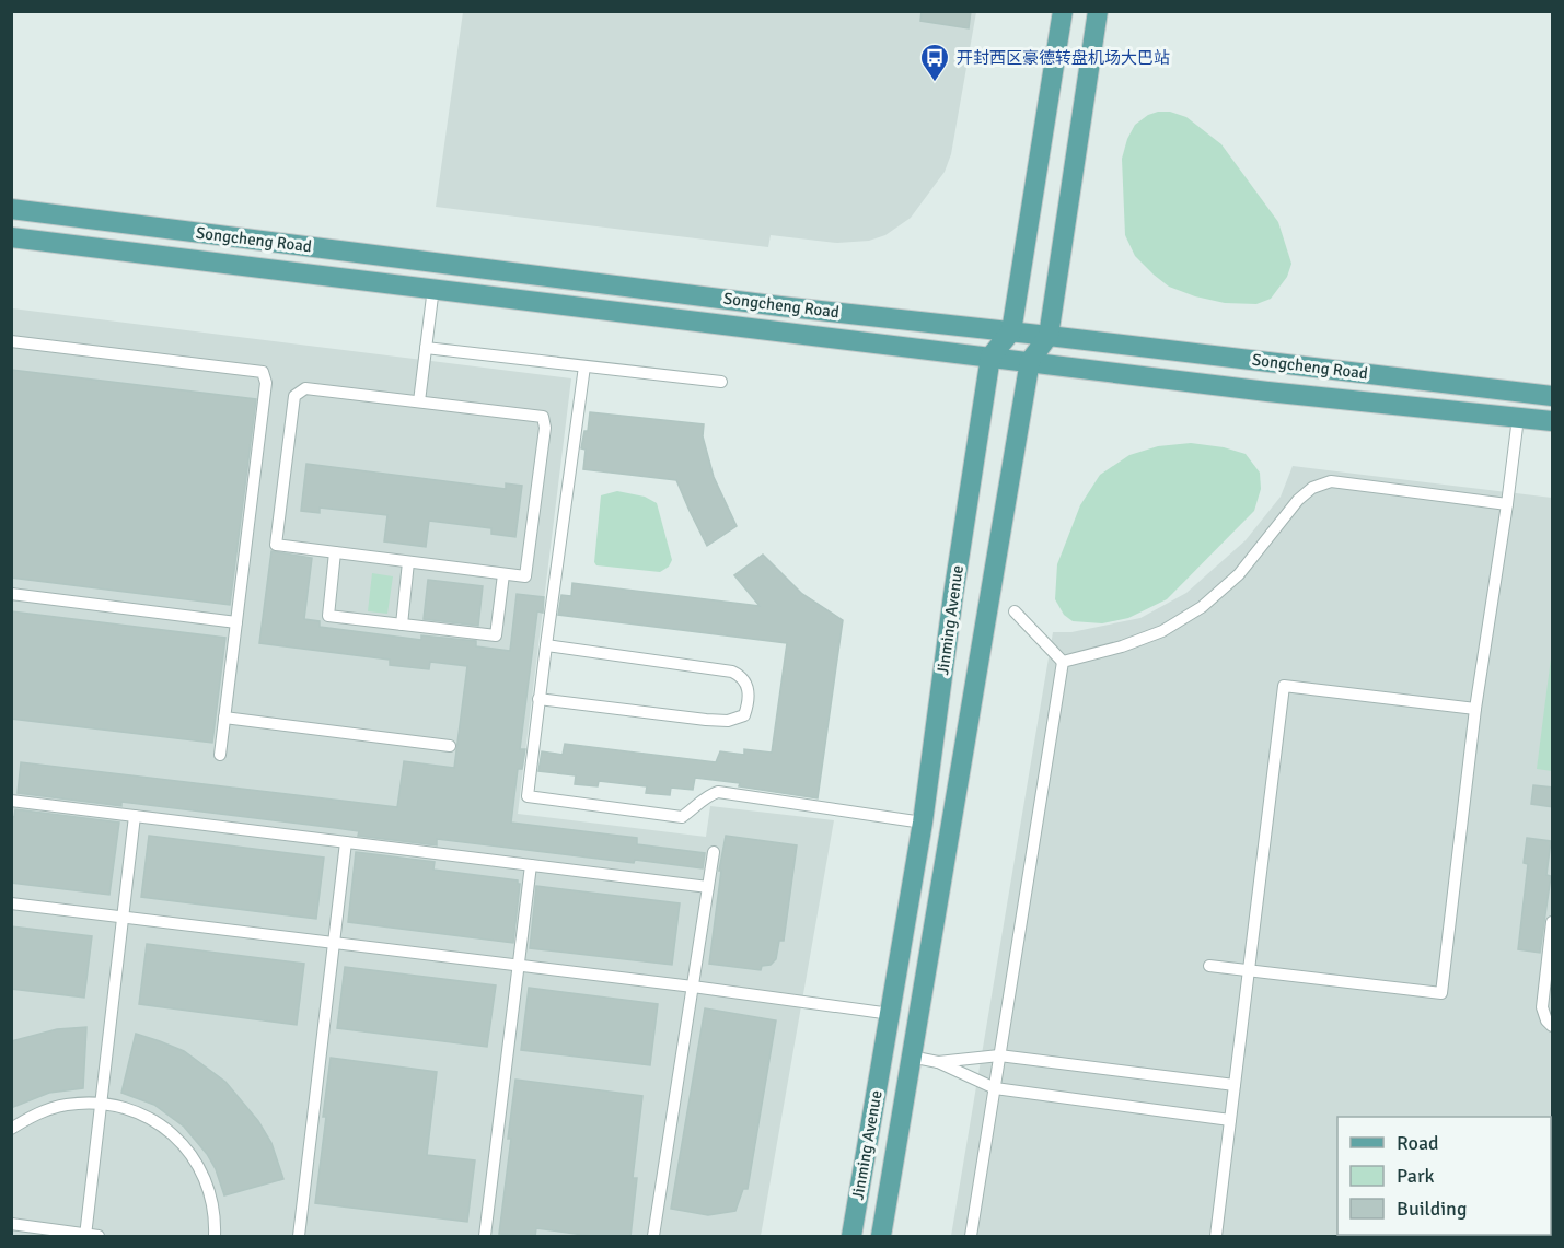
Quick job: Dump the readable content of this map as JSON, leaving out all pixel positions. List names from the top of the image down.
{
  "streets": {
    "main road": ["Songcheng Road", "Jinming Avenue"]
  },
  "crossings": [
    ["Songcheng Road", "Jinming Avenue"]
  ],
  "places": {
    "bus stop": ["开封西区豪德转盘机场大巴站"]
  },
  "legend": ["Road", "Park", "Building"]
}
